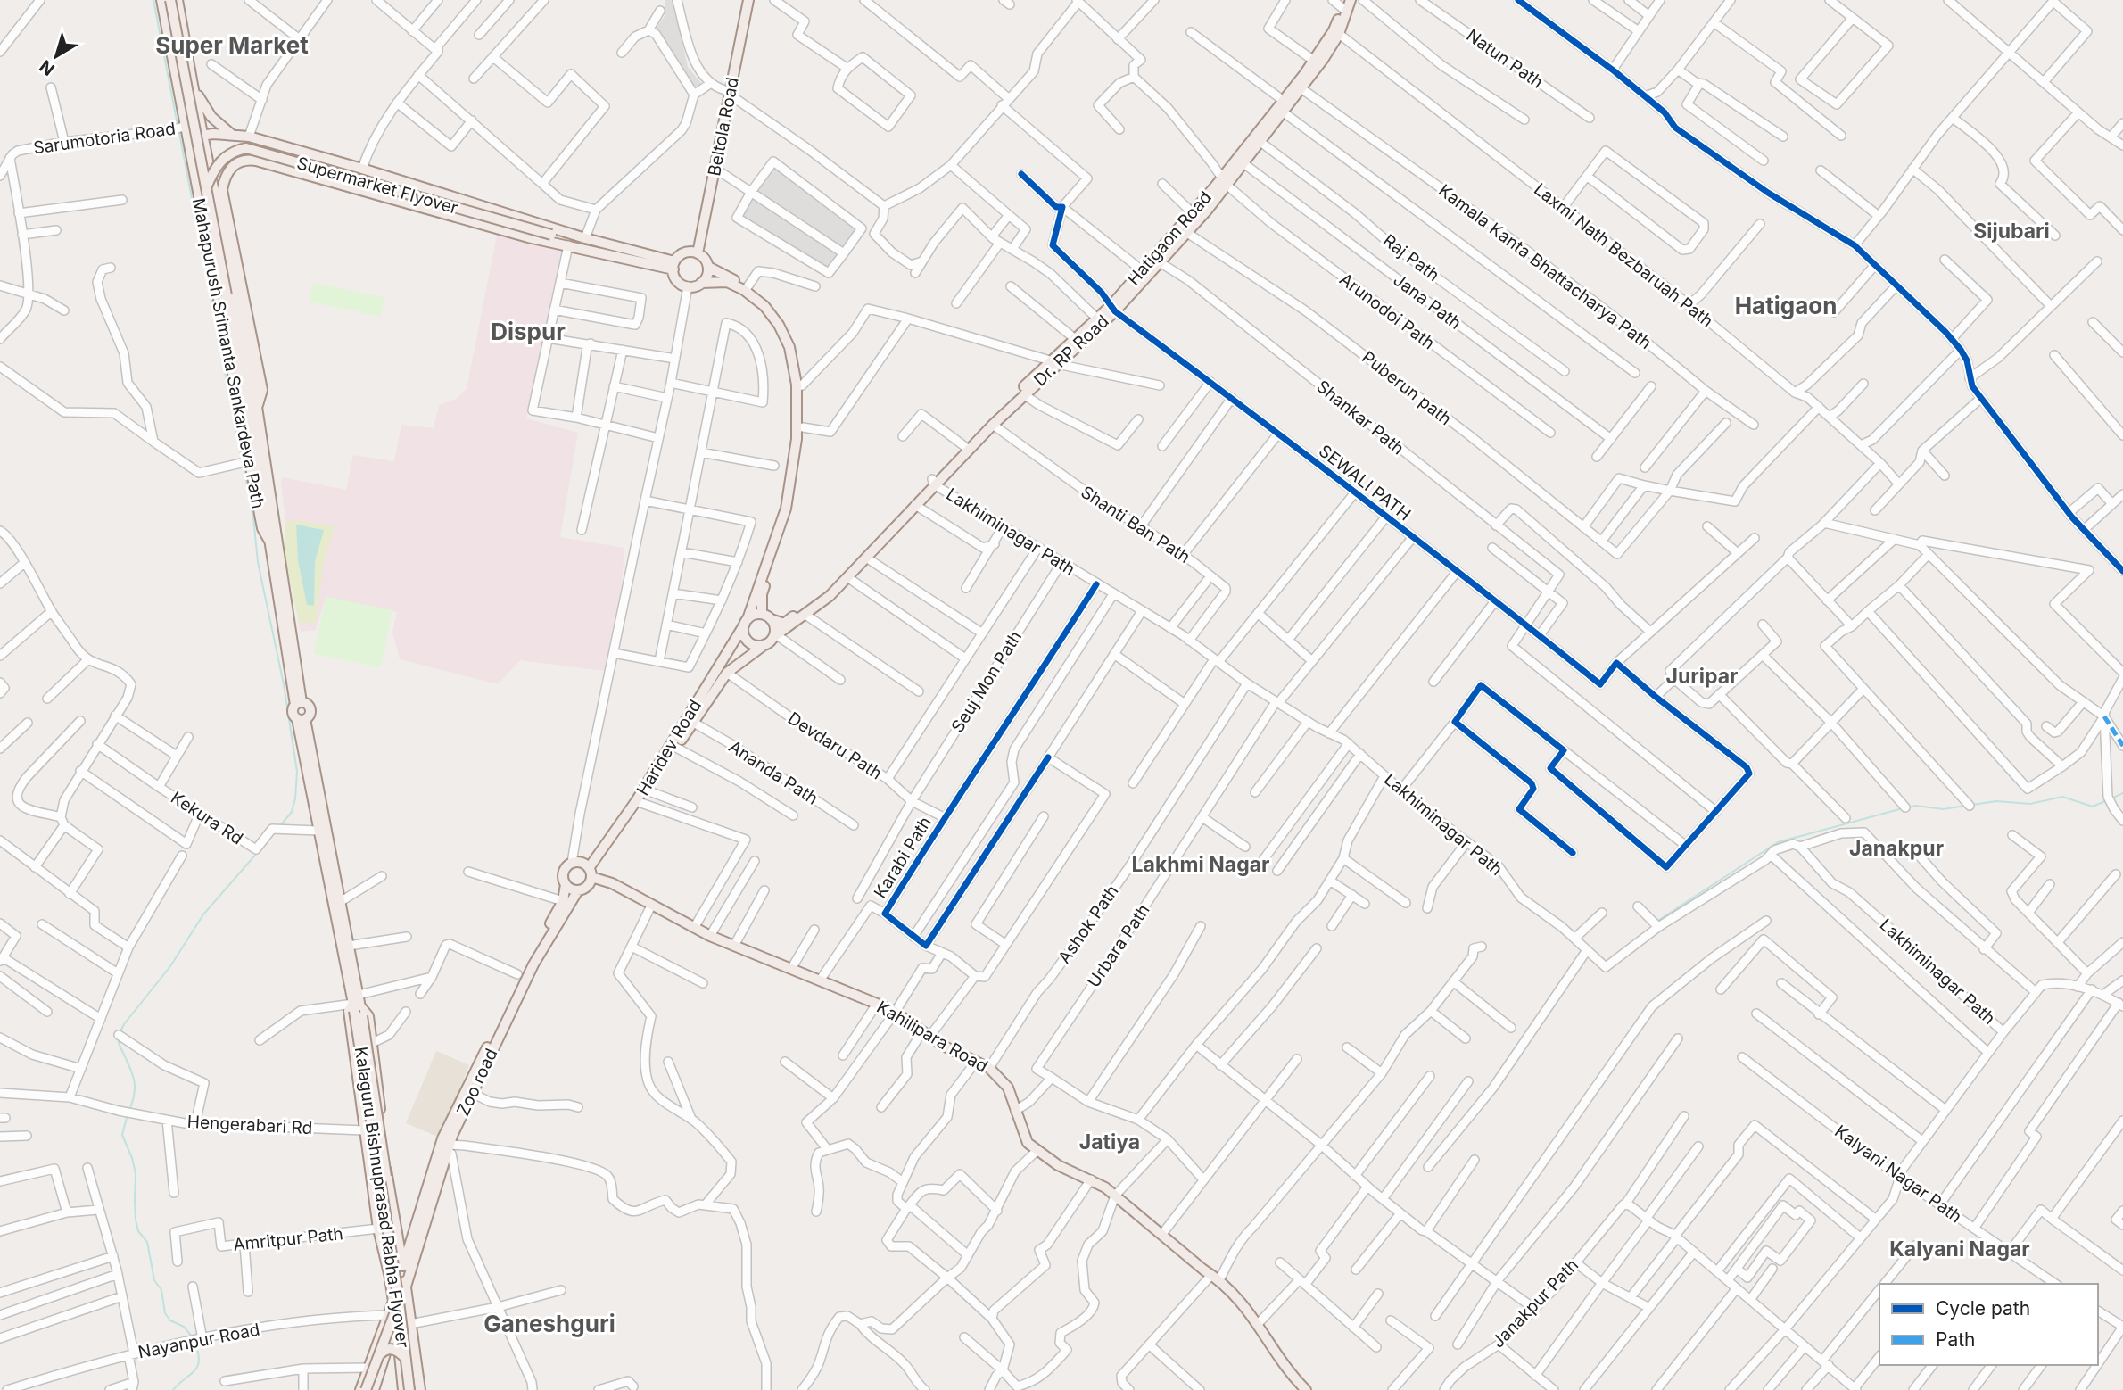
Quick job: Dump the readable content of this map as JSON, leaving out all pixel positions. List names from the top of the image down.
{
  "streets": {
    "main road": [
      "Beltola Road",
      "Supermarket Flyover",
      "Hatigaon Road",
      "Dr. RP Road",
      "Mahapurush Srimanta Sankardeva Path",
      "Haridev Road",
      "Kahilipara Road",
      "Zoo road",
      "Kalaguru Bishnuprasad Rabha Flyover"
    ],
    "street": [
      "Natun Path",
      "Sarumotoria Road",
      "Laxmi Nath Bezbaruah Path",
      "Raj Path",
      "Kamala Kanta Bhattacharya Path",
      "Jana Path",
      "Arunodoi Path",
      "Puberun path",
      "Shankar Path",
      "SEWALI PATH",
      "Shanti Ban Path",
      "Lakhiminagar Path",
      "Seuj Mon Path",
      "Devdaru Path",
      "Ananda Path",
      "Kekura Rd",
      "Karabi Path",
      "Ashok Path",
      "Urbara Path",
      "Hengerabari Rd",
      "Kalyani Nagar Path",
      "Amritpur Path",
      "Janakpur Path",
      "Nayanpur Road"
    ]
  },
  "crossings": [
    ["Sarumotoria Road", "Mahapurush Srimanta Sankardeva Path"],
    ["Hatigaon Road", "Laxmi Nath Bezbaruah Path"],
    ["Hatigaon Road", "Arunodoi Path"],
    ["Hatigaon Road", "Dr. RP Road"],
    ["Hatigaon Road", "SEWALI PATH"],
    ["Laxmi Nath Bezbaruah Path", "Dr. RP Road"],
    ["Raj Path", "Dr. RP Road"],
    ["Kamala Kanta Bhattacharya Path", "Dr. RP Road"],
    ["Jana Path", "Dr. RP Road"],
    ["Arunodoi Path", "Dr. RP Road"],
    ["Dr. RP Road", "Puberun path"],
    ["Dr. RP Road", "Shankar Path"],
    ["Dr. RP Road", "SEWALI PATH"],
    ["Dr. RP Road", "Shanti Ban Path"],
    ["Dr. RP Road", "Lakhiminagar Path"],
    ["Dr. RP Road", "Haridev Road"],
    ["SEWALI PATH", "Urbara Path"],
    ["Shanti Ban Path", "Lakhiminagar Path"],
    ["Lakhiminagar Path", "Seuj Mon Path"],
    ["Lakhiminagar Path", "Karabi Path"],
    ["Lakhiminagar Path", "Ashok Path"],
    ["Lakhiminagar Path", "Urbara Path"],
    ["Seuj Mon Path", "Devdaru Path"],
    ["Devdaru Path", "Haridev Road"],
    ["Devdaru Path", "Karabi Path"],
    ["Haridev Road", "Ananda Path"],
    ["Haridev Road", "Kahilipara Road"],
    ["Haridev Road", "Zoo road"],
    ["Ashok Path", "Kahilipara Road"],
    ["Kahilipara Road", "Zoo road"]
  ],
  "districts": [
    "Super Market",
    "Sijubari",
    "Hatigaon",
    "Dispur",
    "Juripar",
    "Janakpur",
    "Lakhmi Nagar",
    "Jatiya",
    "Kalyani Nagar",
    "Ganeshguri"
  ],
  "legend": ["Cycle path", "Path"],
  "north": "bottom left"
}
